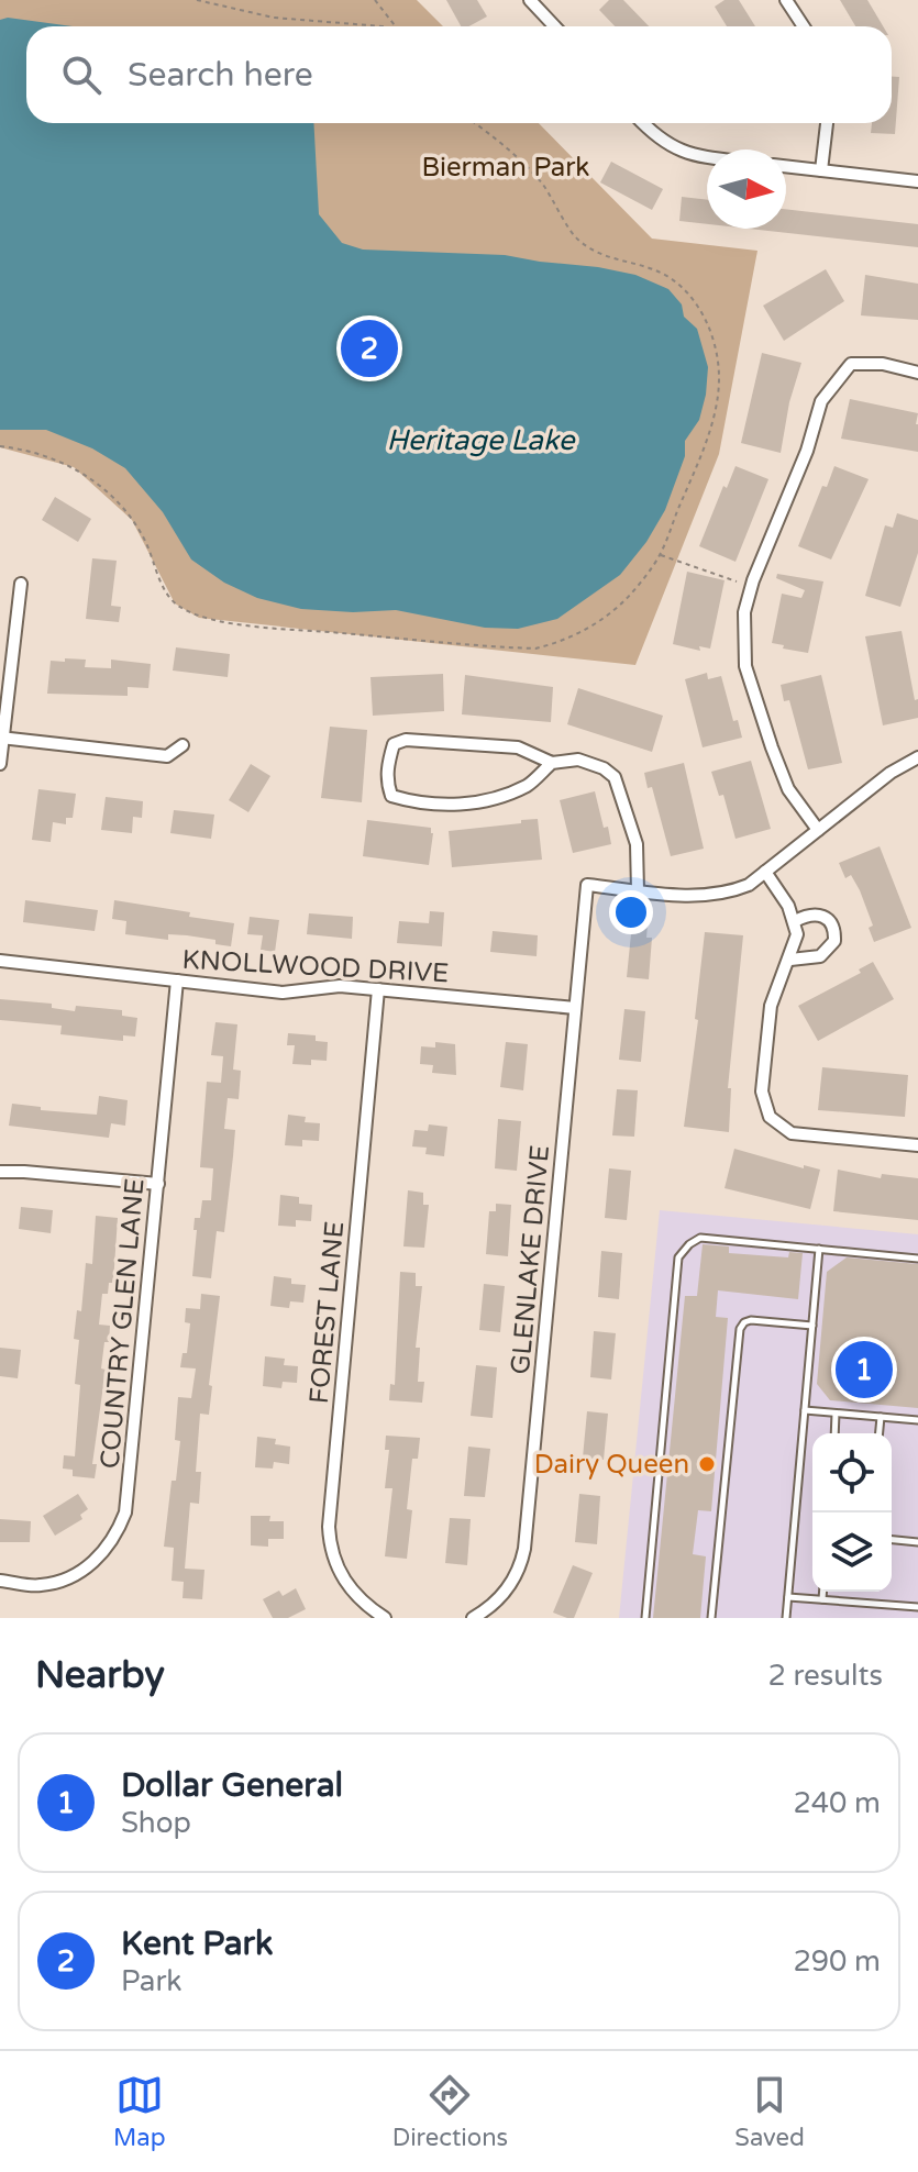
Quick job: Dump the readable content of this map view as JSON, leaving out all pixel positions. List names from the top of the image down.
{
  "streets": {
    "street": [
      "KNOLLWOOD DRIVE",
      "GLENLAKE DRIVE",
      "FOREST LANE",
      "COUNTRY GLEN LANE"
    ]
  },
  "crossings": [
    ["KNOLLWOOD DRIVE", "GLENLAKE DRIVE"],
    ["KNOLLWOOD DRIVE", "FOREST LANE"],
    ["KNOLLWOOD DRIVE", "COUNTRY GLEN LANE"]
  ],
  "water": ["Heritage Lake"],
  "parks": ["Bierman Park"],
  "places": ["Dairy Queen"],
  "north": "right",
  "page": {
    "search": "Search here",
    "pins": ["2", "1"],
    "heading": ["Nearby", "2 results"],
    "list": [
      {
        "mark": "1",
        "name": "Dollar General",
        "note": "Shop",
        "value": "240 m"
      },
      {
        "mark": "2",
        "name": "Kent Park",
        "note": "Park",
        "value": "290 m"
      }
    ],
    "nav": ["Map", "Directions", "Saved"]
  }
}
